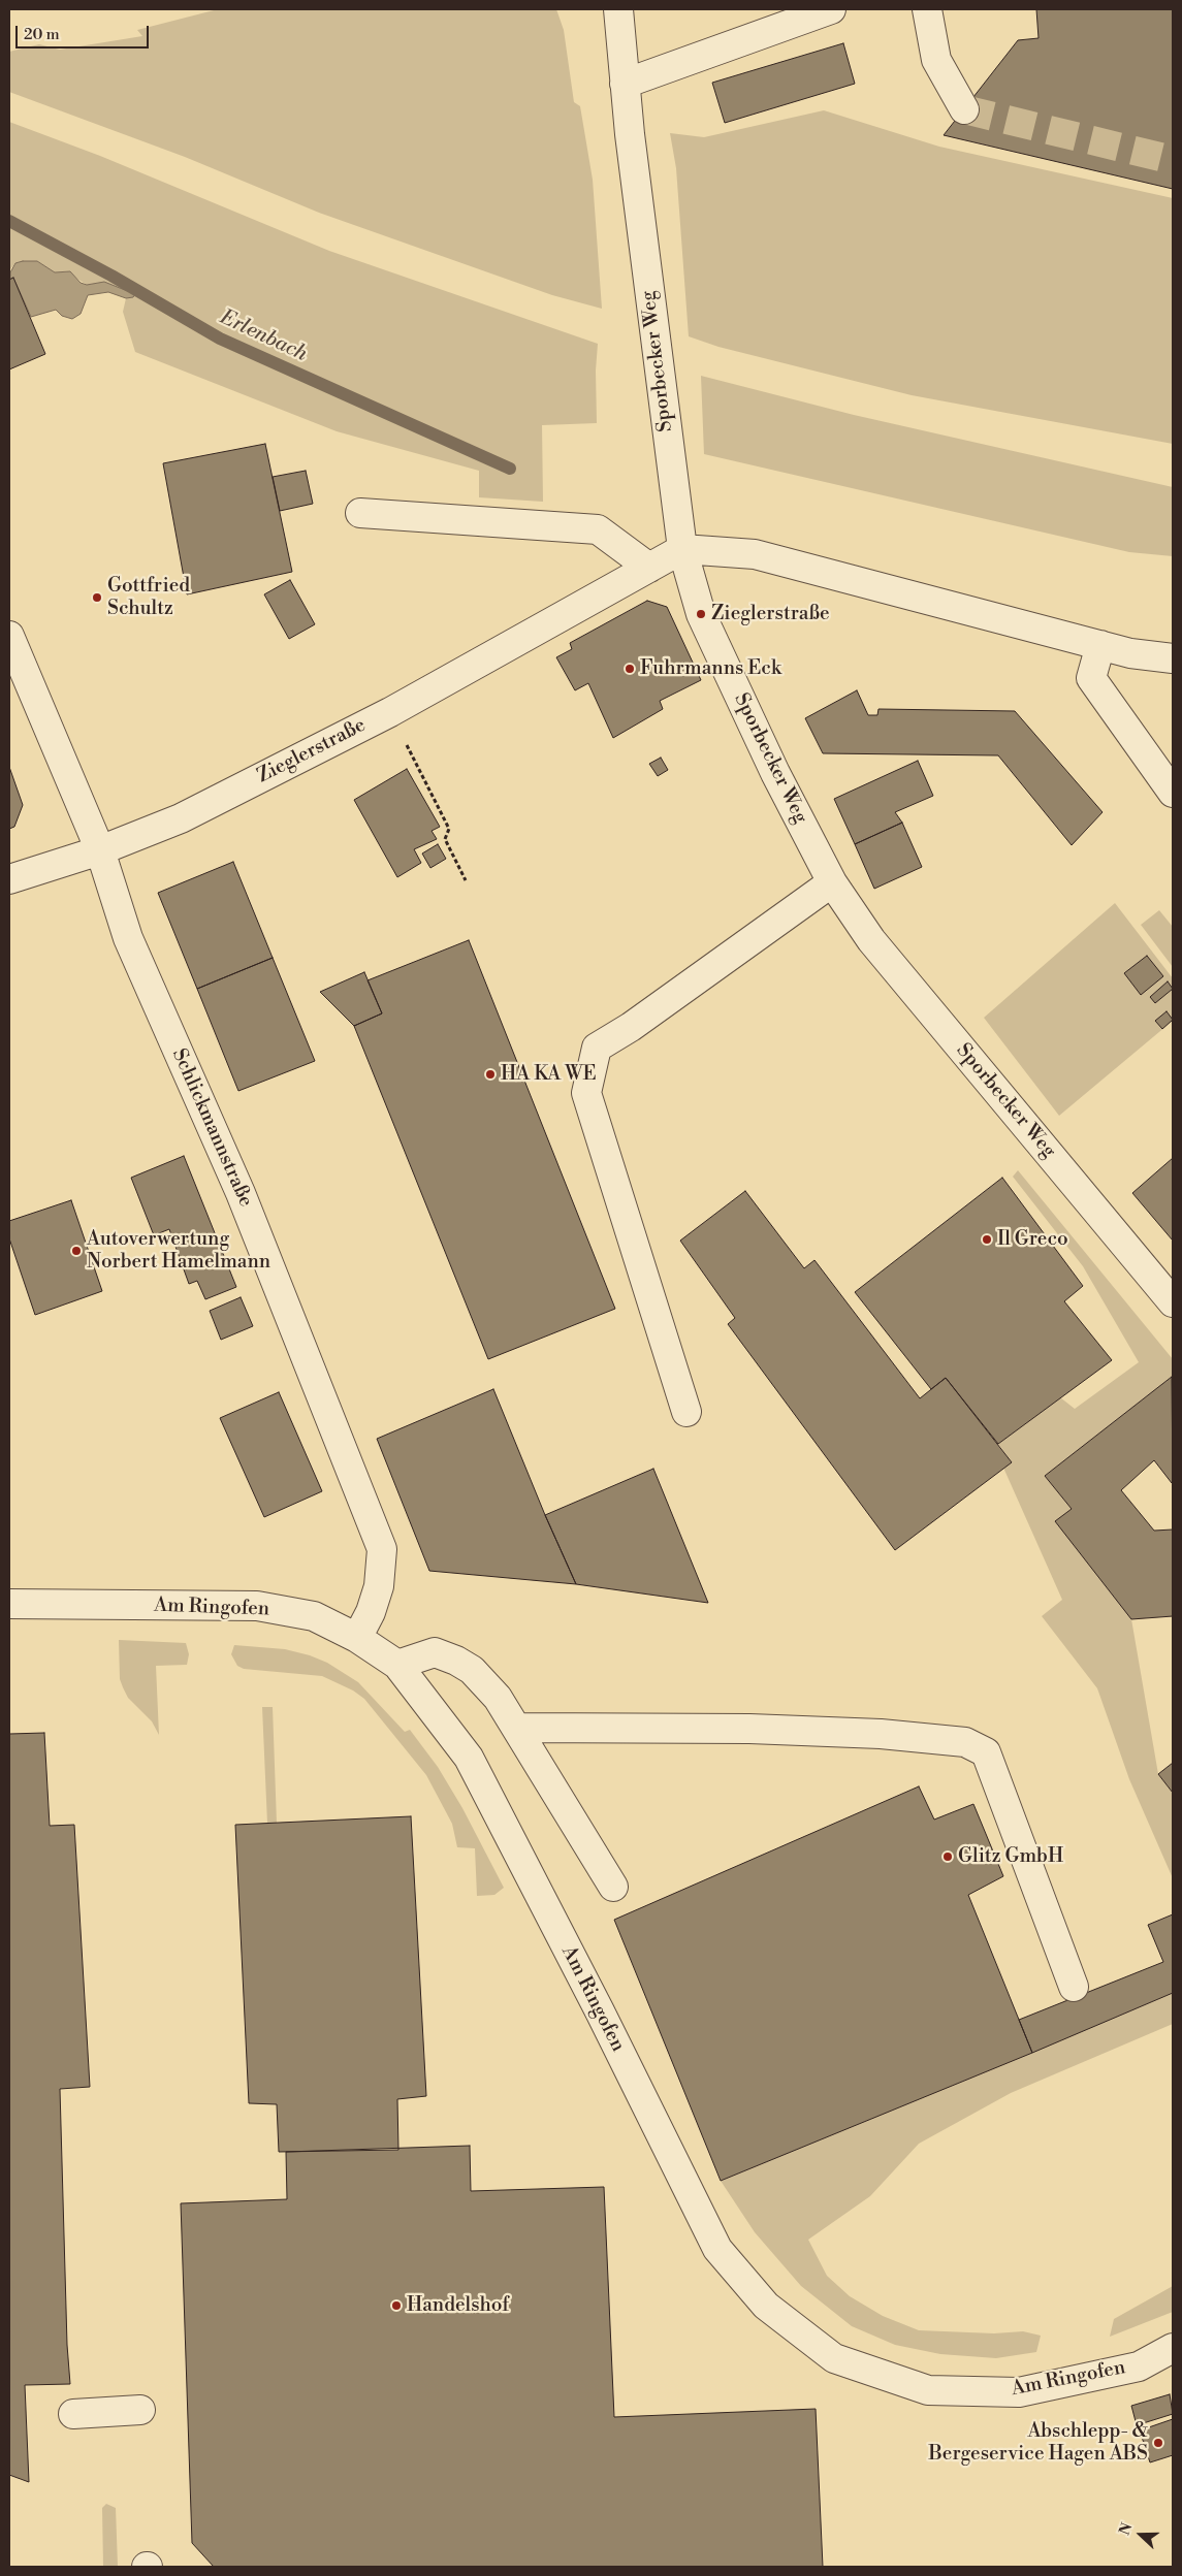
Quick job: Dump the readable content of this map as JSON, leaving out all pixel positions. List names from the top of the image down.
{
  "streets": {
    "street": [
      "Sporbecker Weg",
      "Zieglerstraße",
      "Schlickmannstraße",
      "Am Ringofen"
    ]
  },
  "crossings": [
    ["Sporbecker Weg", "Zieglerstraße"],
    ["Zieglerstraße", "Schlickmannstraße"],
    ["Schlickmannstraße", "Am Ringofen"]
  ],
  "water": ["Erlenbach"],
  "places": [
    "Gottfried Schultz",
    "Zieglerstraße",
    "Fuhrmanns Eck",
    "HA KA WE",
    "Il Greco",
    "Autoverwertung Norbert Hamelmann",
    "Glitz GmbH",
    "Handelshof",
    "Abschlepp- & Bergeservice Hagen ABS"
  ],
  "scale_bar": "20 m",
  "north": "left"
}
